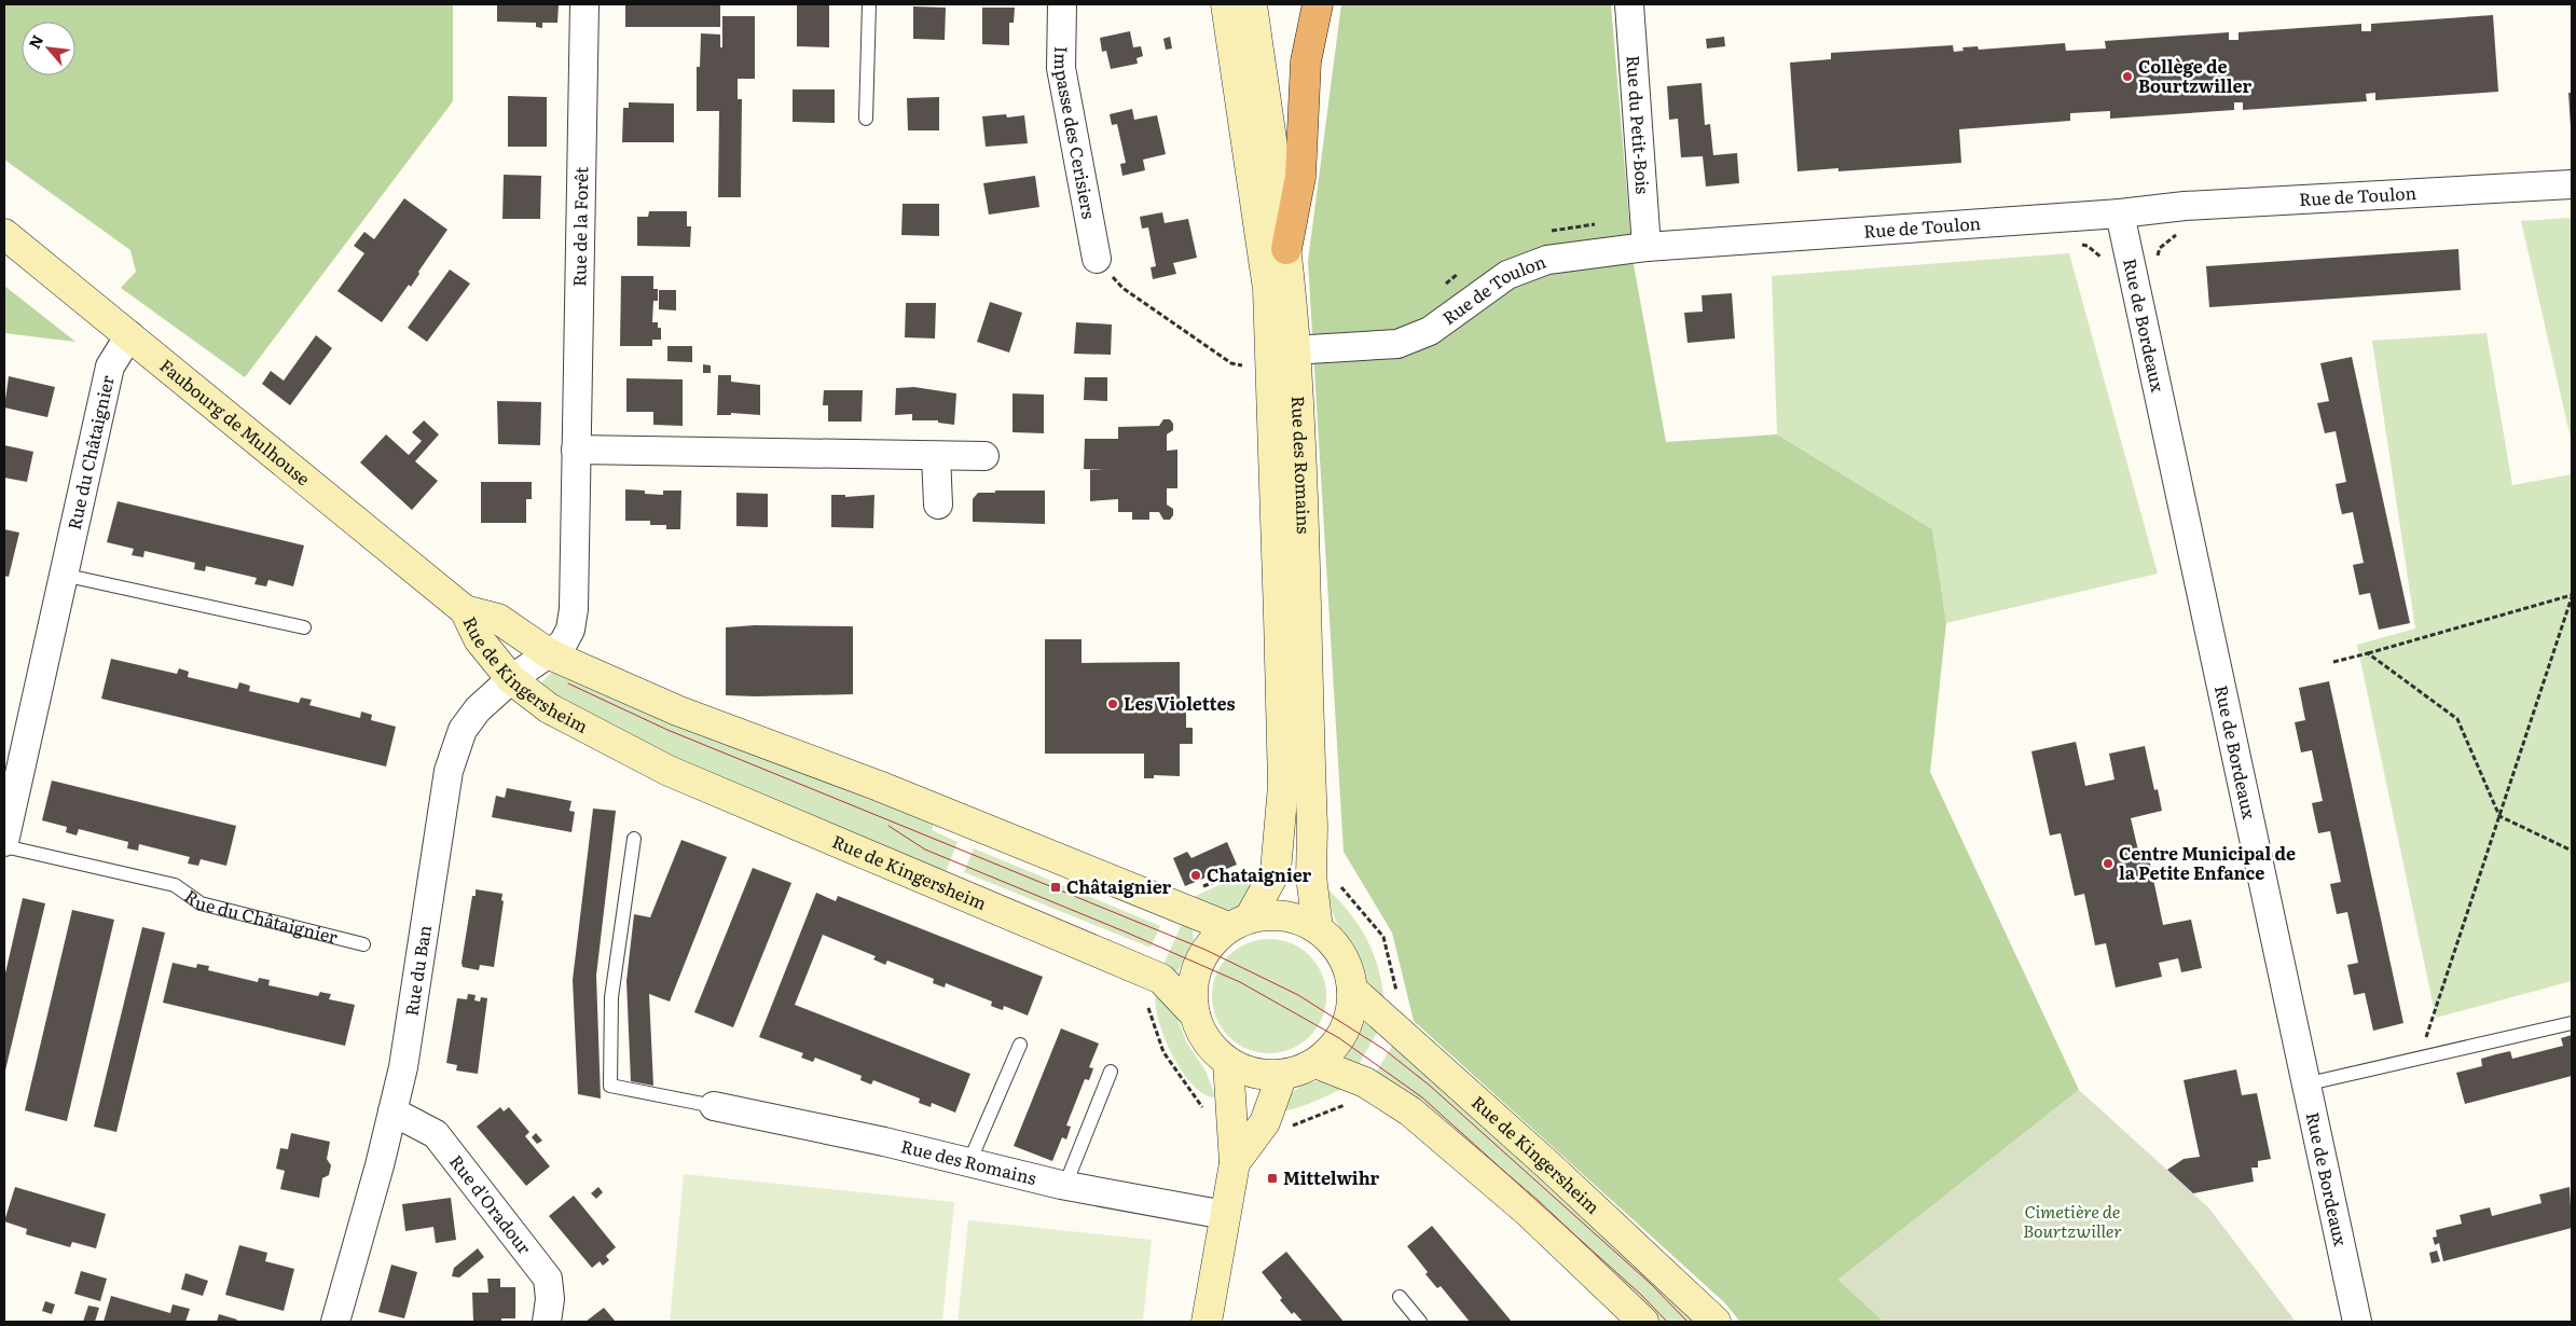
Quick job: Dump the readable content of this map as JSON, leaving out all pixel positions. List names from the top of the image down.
{
  "streets": {
    "main road": ["Faubourg de Mulhouse", "Rue des Romains", "Rue de Kingersheim"],
    "street": [
      "Rue du Petit-Bois",
      "Impasse des Cerisiers",
      "Rue de Toulon",
      "Rue de la Forêt",
      "Rue de Bordeaux",
      "Rue du Châtaignier",
      "Rue du Ban",
      "Rue d'Oradour"
    ]
  },
  "crossings": [
    ["Rue du Petit-Bois", "Rue de Toulon"],
    ["Rue de Toulon", "Rue de Bordeaux"],
    ["Rue de Toulon", "Rue des Romains"],
    ["Rue de la Forêt", "Rue de Kingersheim"],
    ["Rue de la Forêt", "Rue du Ban"],
    ["Faubourg de Mulhouse", "Rue du Châtaignier"],
    ["Faubourg de Mulhouse", "Rue de Kingersheim"],
    ["Rue des Romains", "Rue de Kingersheim"],
    ["Rue de Kingersheim", "Rue du Ban"],
    ["Rue du Ban", "Rue d'Oradour"]
  ],
  "parks": ["Cimetière de Bourtzwiller"],
  "places": {
    "other": [
      "Collège de Bourtzwiller",
      "Les Violettes",
      "Centre Municipal de la Petite Enfance",
      "Chataignier"
    ],
    "transit": ["Châtaignier", "Mittelwihr"]
  },
  "north": "top left"
}
